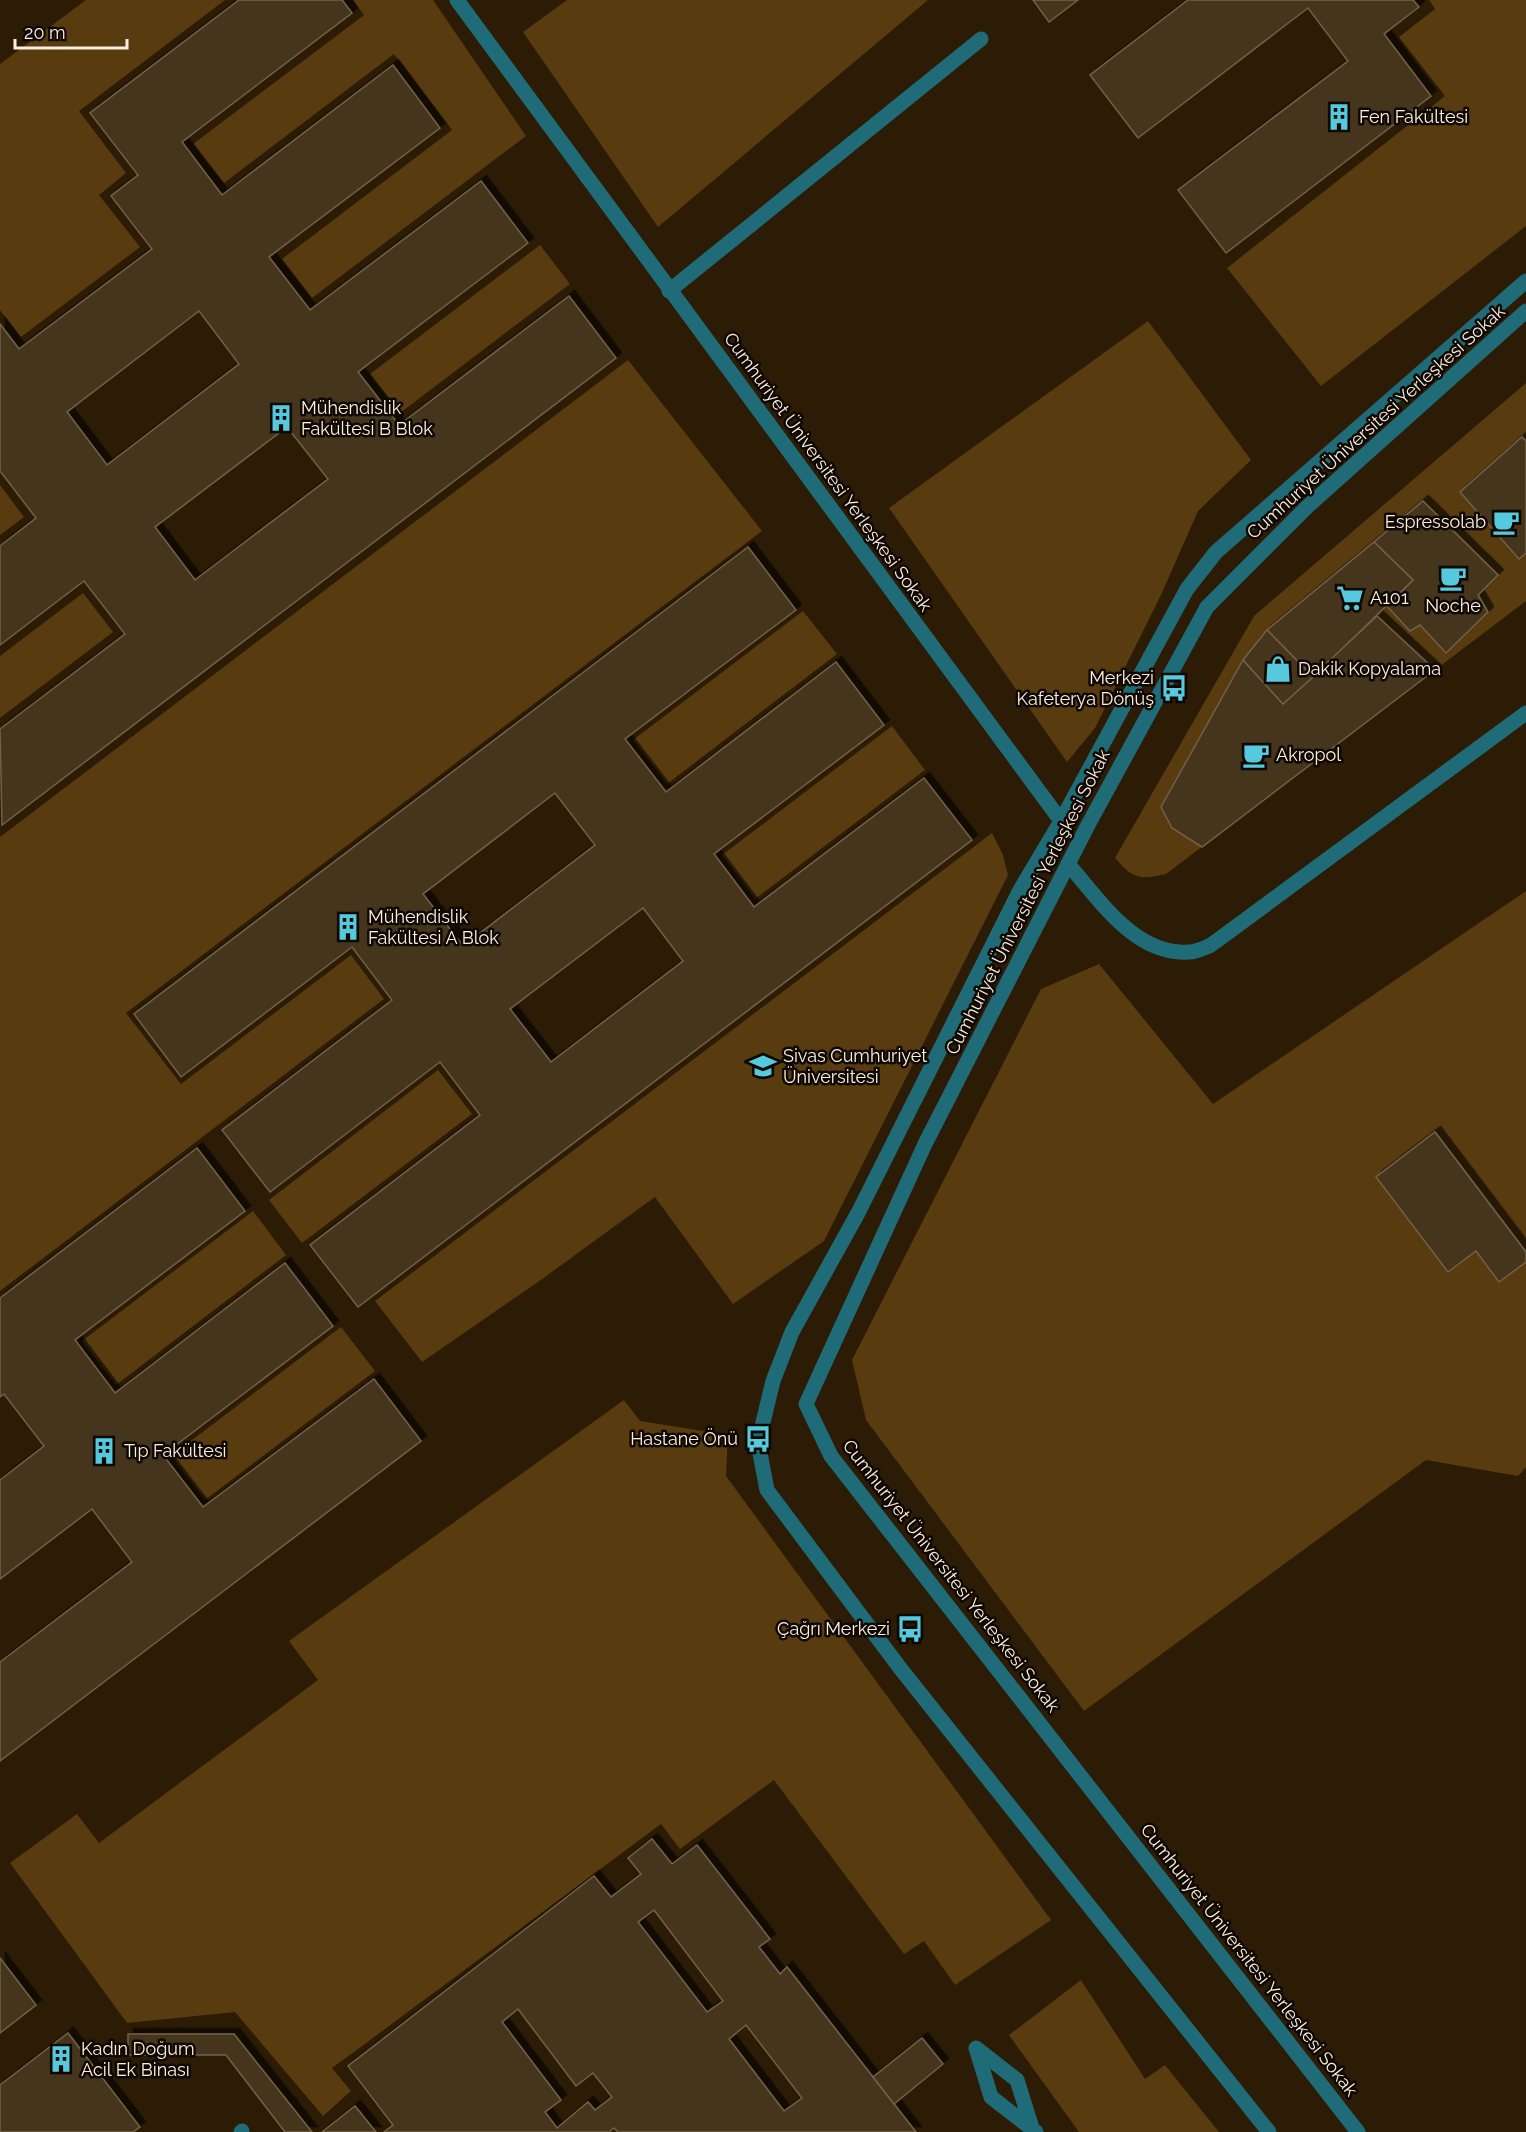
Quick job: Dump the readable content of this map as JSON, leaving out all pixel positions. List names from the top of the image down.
{
  "streets": {
    "street": ["Cumhuriyet Üniversitesi Yerleşkesi Sokak"]
  },
  "places": {
    "building": [
      "Fen Fakültesi",
      "Mühendislik Fakültesi B Blok",
      "Mühendislik Fakültesi A Blok",
      "Tıp Fakültesi",
      "Kadın Doğum Acil Ek Binası"
    ],
    "cafe": ["Espressolab", "Noche", "Akropol"],
    "supermarket": ["A101"],
    "shop": ["Dakik Kopyalama"],
    "bus stop": ["Merkezi Kafeterya Dönüş", "Hastane Önü", "Çağrı Merkezi"],
    "school or university": ["Sivas Cumhuriyet Üniversitesi"]
  },
  "scale_bar": "20 m"
}
